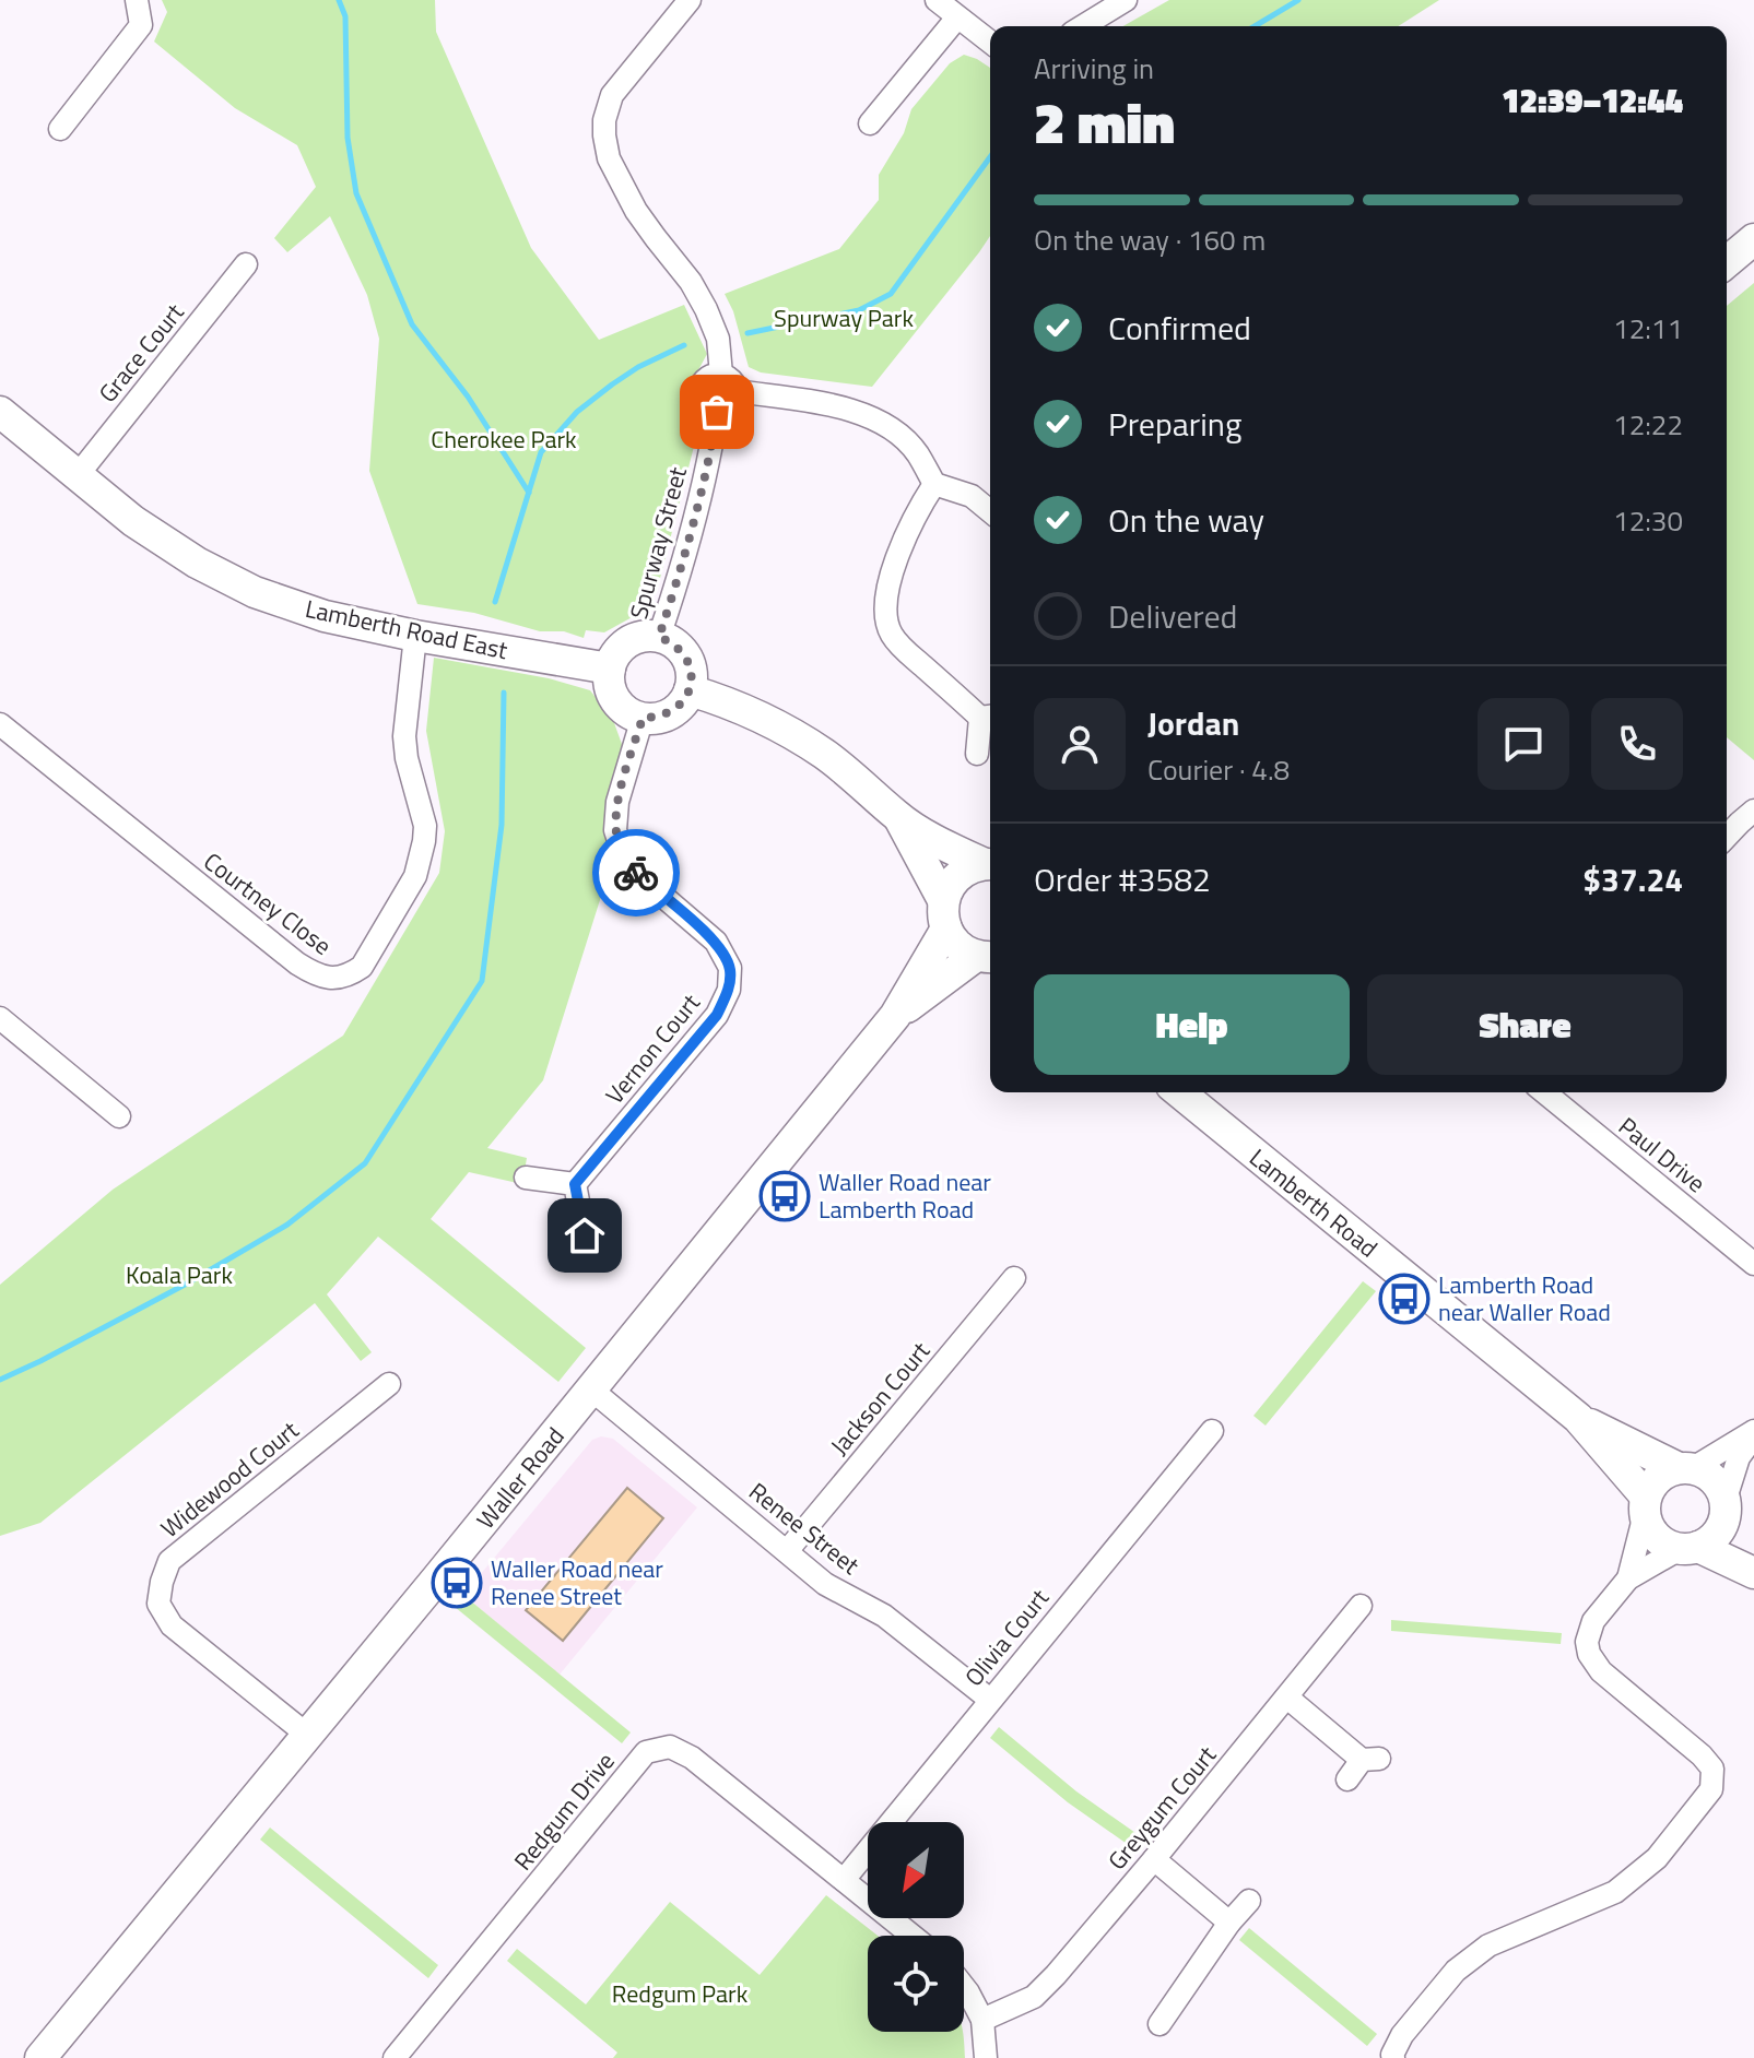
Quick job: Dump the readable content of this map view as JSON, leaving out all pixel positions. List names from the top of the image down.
{
  "streets": {
    "street": [
      "Grace Court",
      "Spurway Street",
      "Lamberth Road East",
      "Courtney Close",
      "Vernon Court",
      "Paul Drive",
      "Lamberth Road",
      "Jackson Court",
      "Waller Road",
      "Widewood Court",
      "Renee Street",
      "Olivia Court",
      "Greygum Court",
      "Redgum Drive"
    ]
  },
  "crossings": [
    ["Grace Court", "Lamberth Road East"],
    ["Spurway Street", "Lamberth Road East"],
    ["Spurway Street", "Vernon Court"],
    ["Lamberth Road East", "Courtney Close"],
    ["Lamberth Road East", "Vernon Court"],
    ["Jackson Court", "Renee Street"],
    ["Waller Road", "Widewood Court"],
    ["Waller Road", "Renee Street"],
    ["Renee Street", "Olivia Court"],
    ["Olivia Court", "Redgum Drive"]
  ],
  "parks": [
    "Spurway Park",
    "Cherokee Park",
    "Koala Park",
    "Redgum Park"
  ],
  "places": {
    "bus stop": ["Waller Road near Lamberth Road", "Lamberth Road near Waller Road", "Waller Road near Renee Street"]
  },
  "north": "bottom left",
  "page": {
    "heading": ["2 min", "Arriving in", "12:39–12:44"],
    "panel": [
      "Jordan",
      "Courier · 4.8",
      "Order #3582",
      "$37.24"
    ],
    "bar": "On the way · 160 m",
    "list": [
      ["Confirmed", "12:11"],
      ["Preparing", "12:22"],
      ["On the way", "12:30"],
      "Delivered"
    ],
    "buttons": ["Help", "Share"]
  }
}
